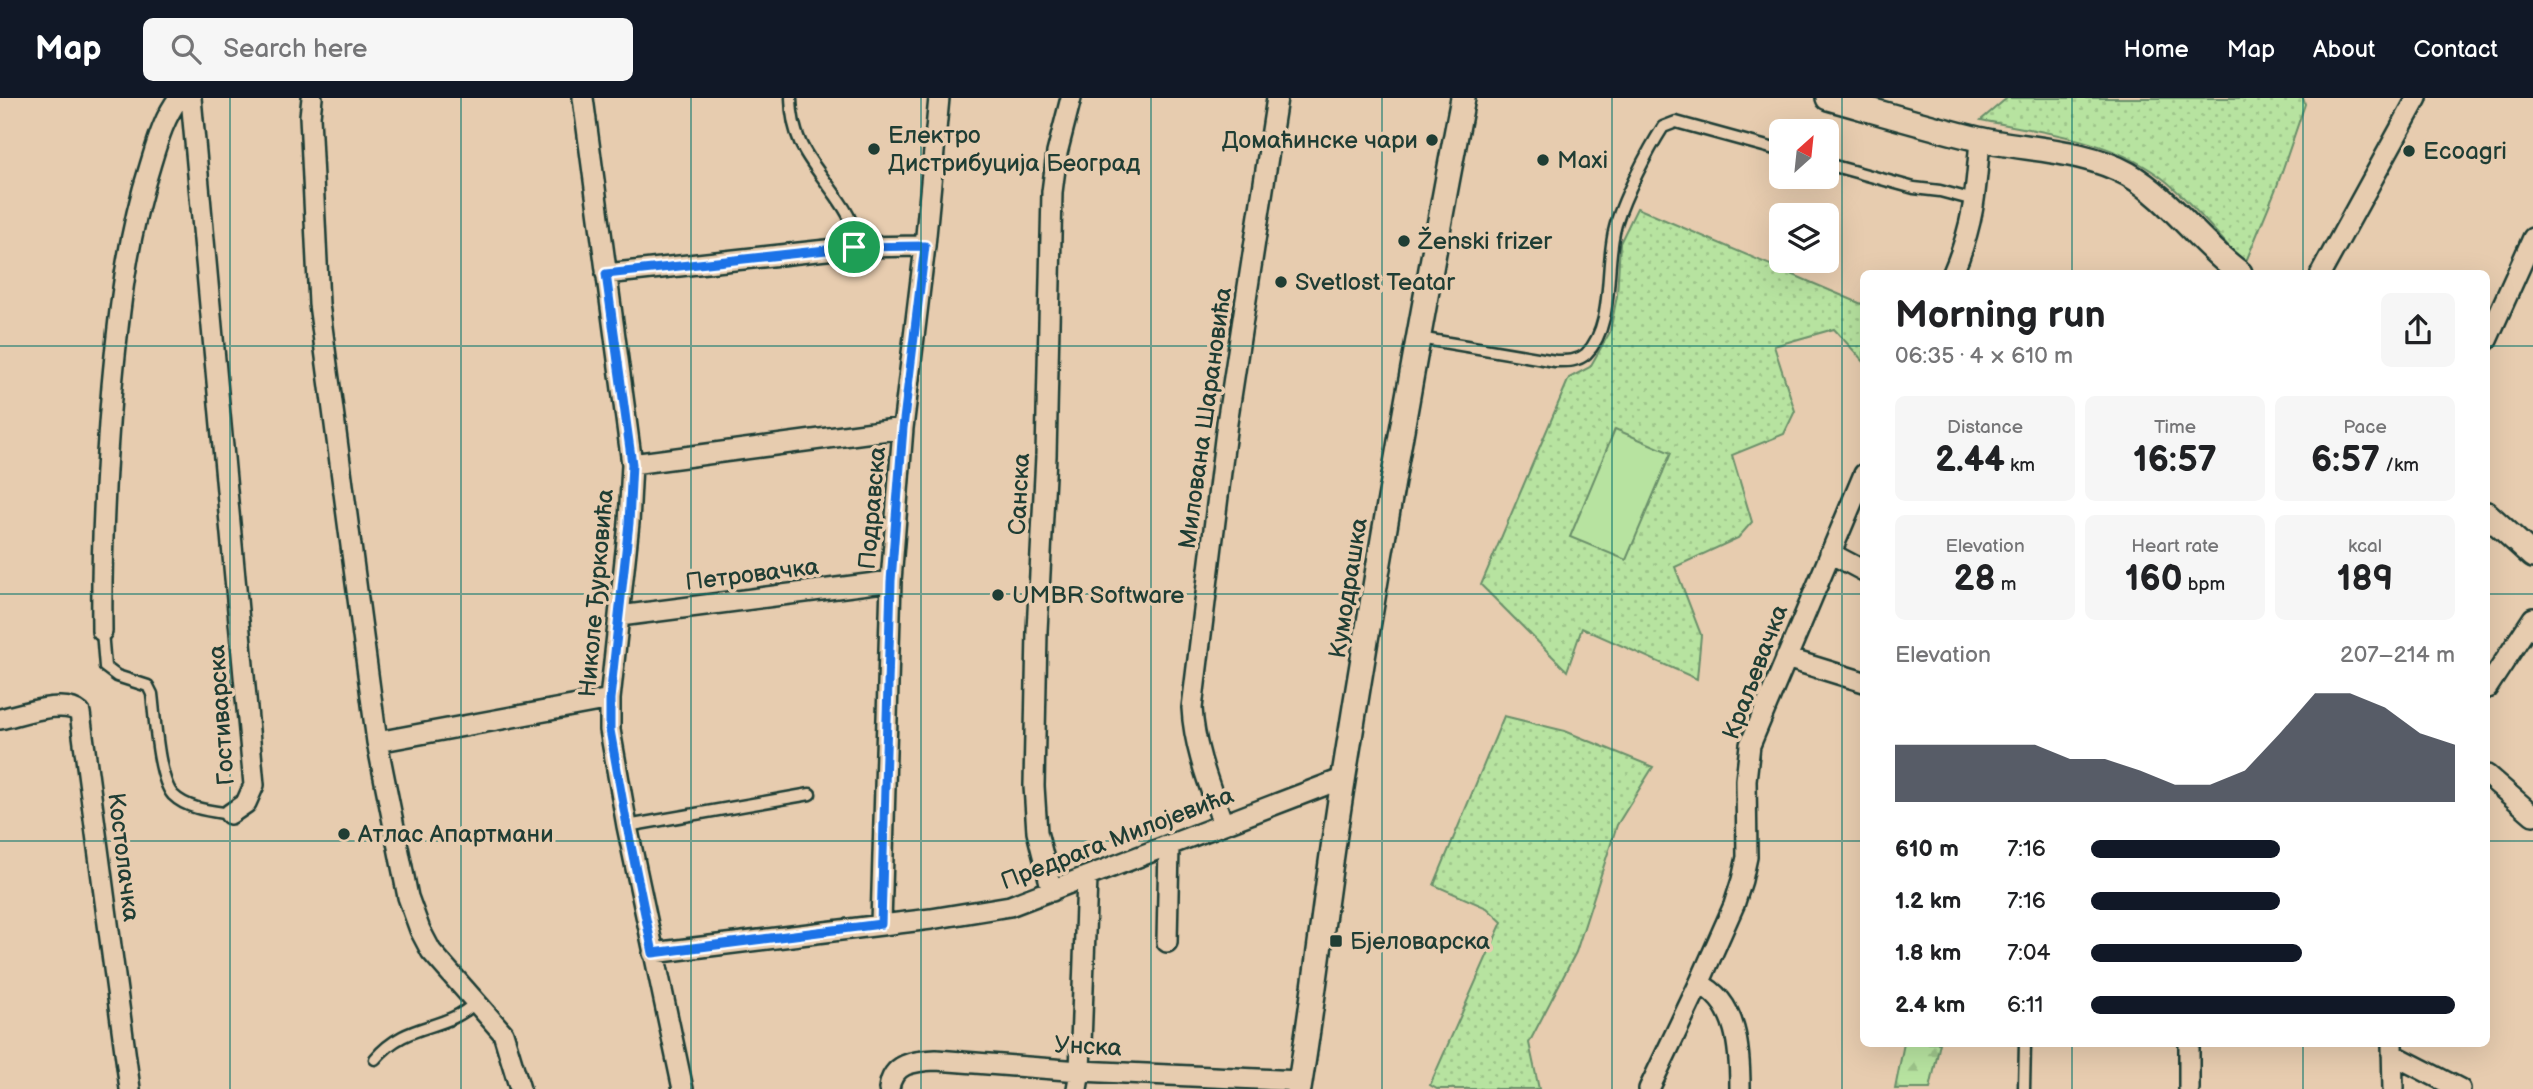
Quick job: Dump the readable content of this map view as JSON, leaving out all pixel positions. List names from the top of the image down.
{
  "streets": {
    "street": [
      "Милована Шарановића",
      "Санска",
      "Подравска",
      "Петровачка",
      "Кумодрашка",
      "Николе Ђурковића",
      "Краљевачка",
      "Гостиварска",
      "Предрага Милојевића",
      "Костолачка",
      "Унска"
    ]
  },
  "crossings": [
    ["Милована Шарановића", "Предрага Милојевића"],
    ["Санска", "Предрага Милојевића"],
    ["Подравска", "Петровачка"],
    ["Подравска", "Предрага Милојевића"],
    ["Петровачка", "Николе Ђурковића"],
    ["Кумодрашка", "Предрага Милојевића"],
    ["Кумодрашка", "Унска"],
    ["Николе Ђурковића", "Предрага Милојевића"]
  ],
  "places": {
    "other": [
      "Домаћинске чари",
      "Електро Дистрибуција Београд",
      "Ecoagri",
      "Maxi",
      "Ženski frizer",
      "Svetlost Teatar",
      "UMBR Software",
      "Атлас Апартмани"
    ],
    "transit": ["Бјеловарска"]
  },
  "north": "top right",
  "page": {
    "header": "Map",
    "search": "Search here",
    "nav": [
      "Home",
      "Map",
      "About",
      "Contact"
    ],
    "heading": ["Morning run", "06:35 · 4 × 610 m"],
    "stats": [
      ["Distance", "2.44 km"],
      ["Time", "16:57"],
      ["Pace", "6:57 /km"],
      ["Elevation", "28 m"],
      ["Heart rate", "160 bpm"],
      ["kcal", "189"]
    ],
    "chart": ["Elevation", "207–214 m"],
    "list": [
      {
        "name": "610 m",
        "note": "7:16"
      },
      {
        "name": "1.2 km",
        "note": "7:16"
      },
      {
        "name": "1.8 km",
        "note": "7:04"
      },
      {
        "name": "2.4 km",
        "note": "6:11"
      }
    ]
  }
}
